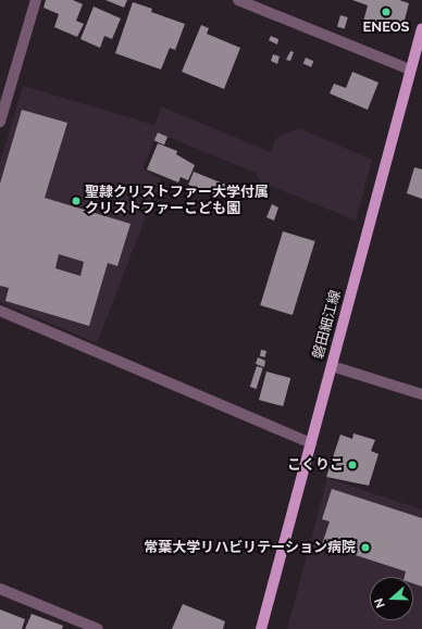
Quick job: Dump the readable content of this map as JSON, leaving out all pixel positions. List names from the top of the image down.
{
  "streets": {
    "main road": ["磐田細江線"]
  },
  "places": [
    "ENEOS",
    "聖隷クリストファー大学付属 クリストファーこども園",
    "こくりこ",
    "常葉大学リハビリテーション病院"
  ],
  "north": "left"
}
